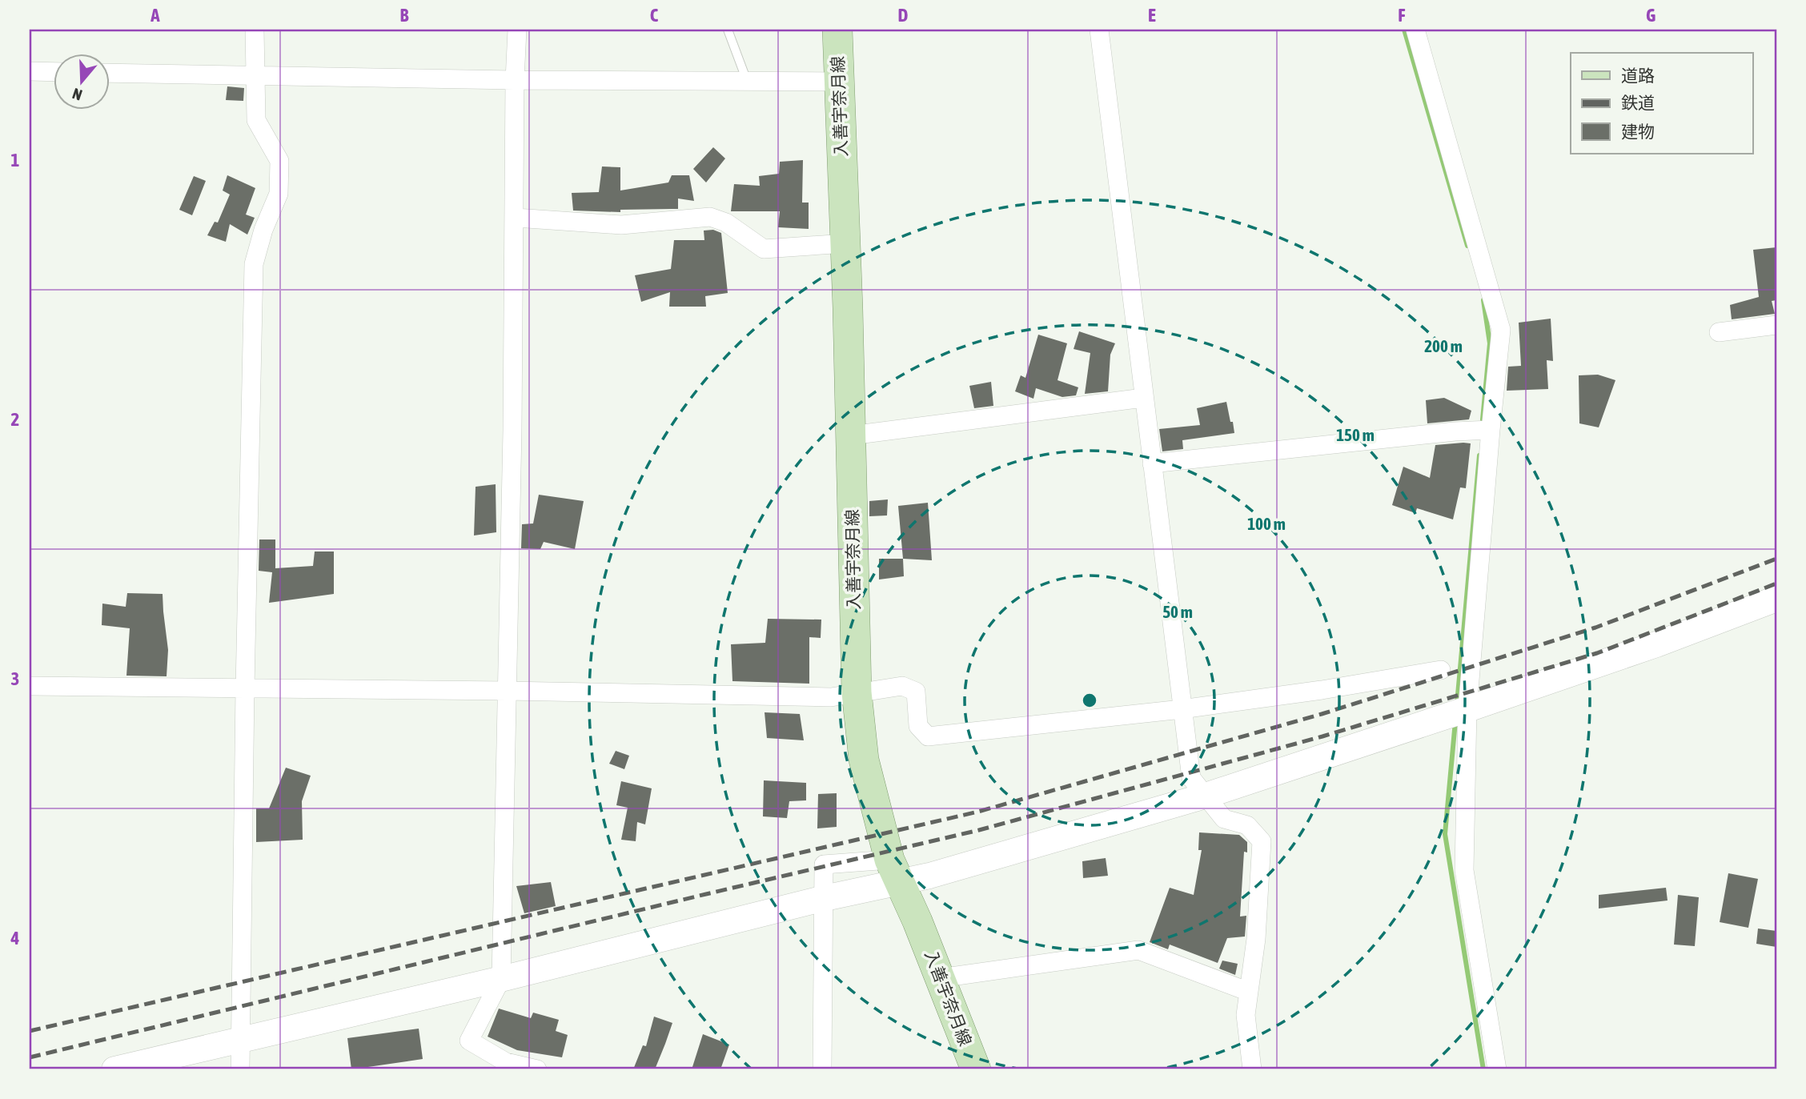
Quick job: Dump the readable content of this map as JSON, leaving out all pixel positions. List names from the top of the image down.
{
  "streets": {
    "main road": ["入善宇奈月線"]
  },
  "legend": ["道路", "鉄道", "建物"],
  "north": "bottom",
  "grid": {
    "columns": [
      "A",
      "B",
      "C",
      "D",
      "E",
      "F",
      "G"
    ],
    "rows": [
      "1",
      "2",
      "3",
      "4"
    ]
  },
  "rings": [
    "200 m",
    "150 m",
    "100 m",
    "50 m"
  ]
}
